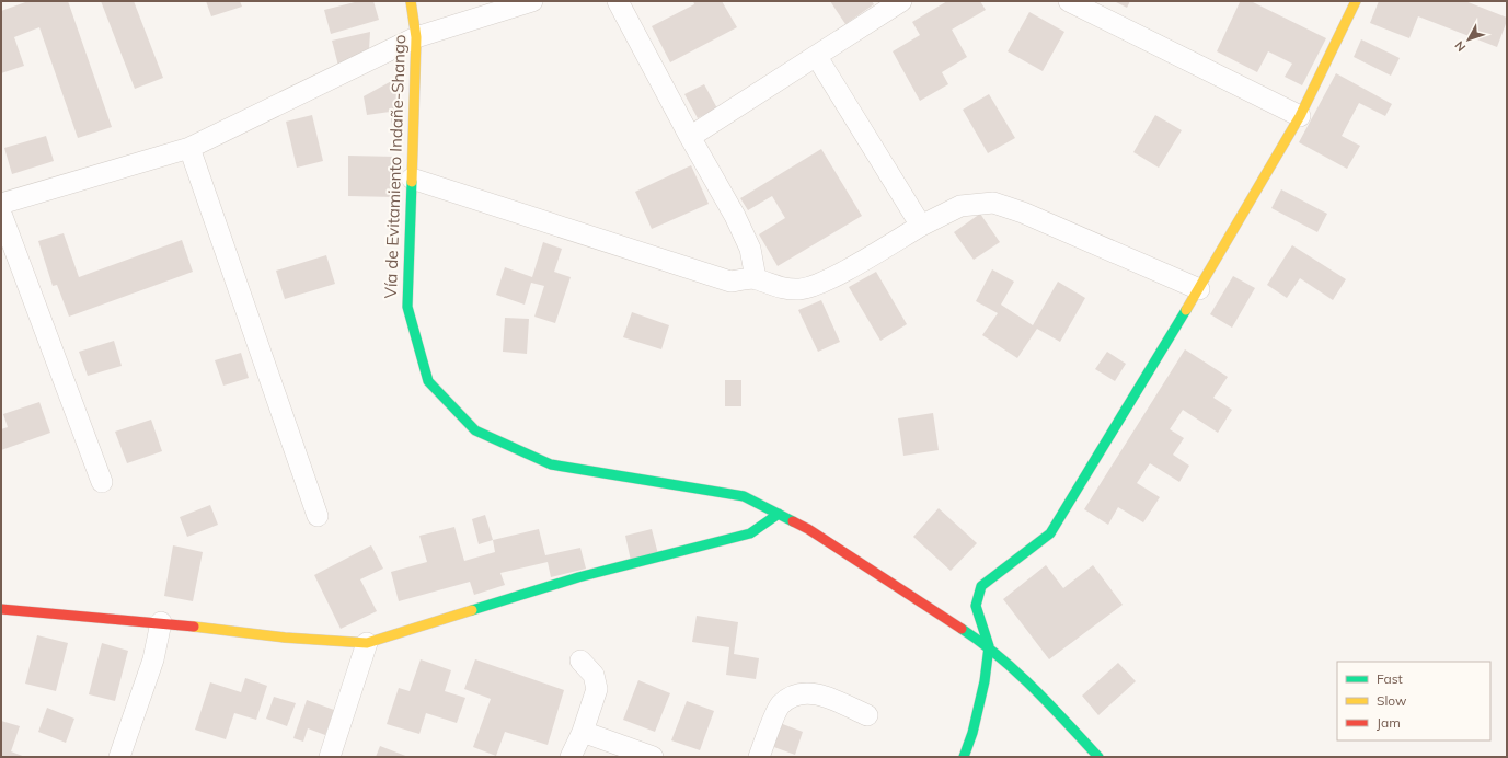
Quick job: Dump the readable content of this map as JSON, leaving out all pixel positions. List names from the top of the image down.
{
  "streets": {
    "street": ["Vía de Evitamiento Indañe-Shango"]
  },
  "legend": ["Fast", "Slow", "Jam"],
  "north": "bottom left"
}
